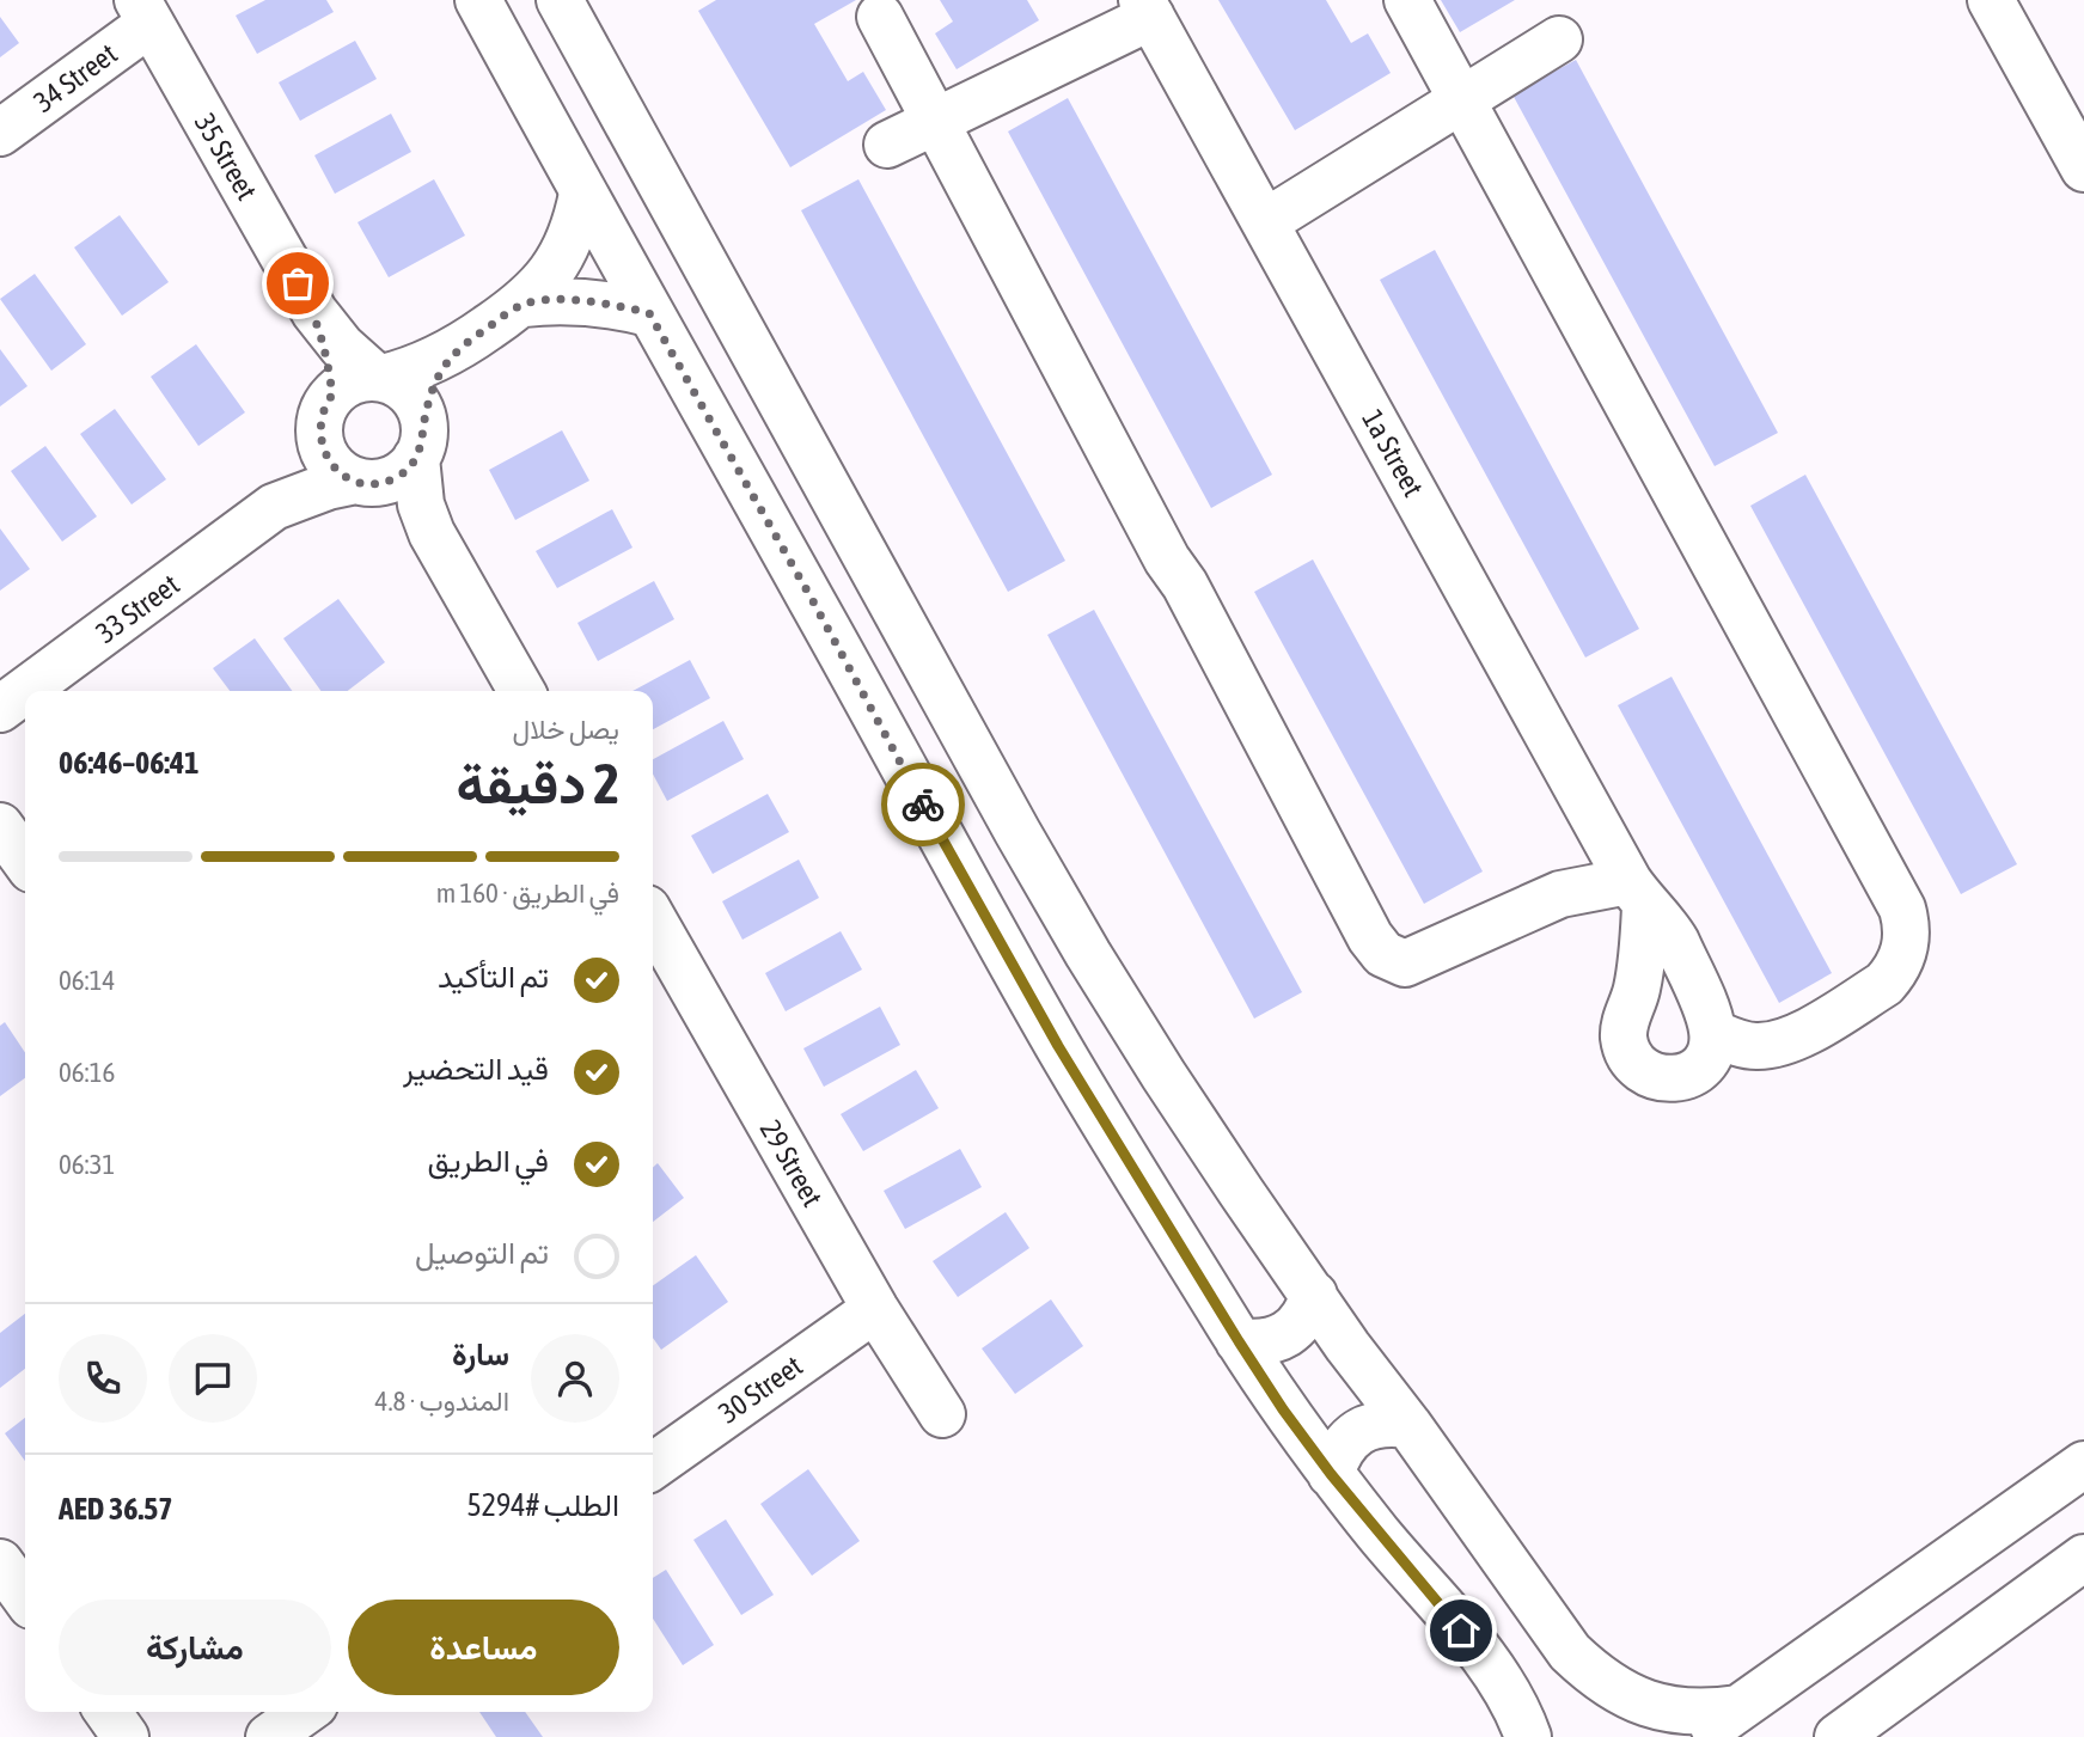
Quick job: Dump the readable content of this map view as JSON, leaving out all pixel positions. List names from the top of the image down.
{
  "streets": {
    "main road": [
      "34 Street",
      "35 Street",
      "1a Street",
      "33 Street",
      "29 Street",
      "30 Street"
    ]
  },
  "crossings": [
    ["34 Street", "35 Street"],
    ["29 Street", "30 Street"]
  ],
  "page": {
    "heading": ["2 دقيقة", "يصل خلال", "06:41–06:46"],
    "panel": [
      "سارة",
      "المندوب · 4.8",
      "الطلب #5294",
      "AED 36.57"
    ],
    "bar": "في الطريق · 160 m",
    "list": [
      ["تم التأكيد", "06:14"],
      ["قيد التحضير", "06:16"],
      ["في الطريق", "06:31"],
      "تم التوصيل"
    ],
    "buttons": ["مساعدة", "مشاركة"]
  }
}
